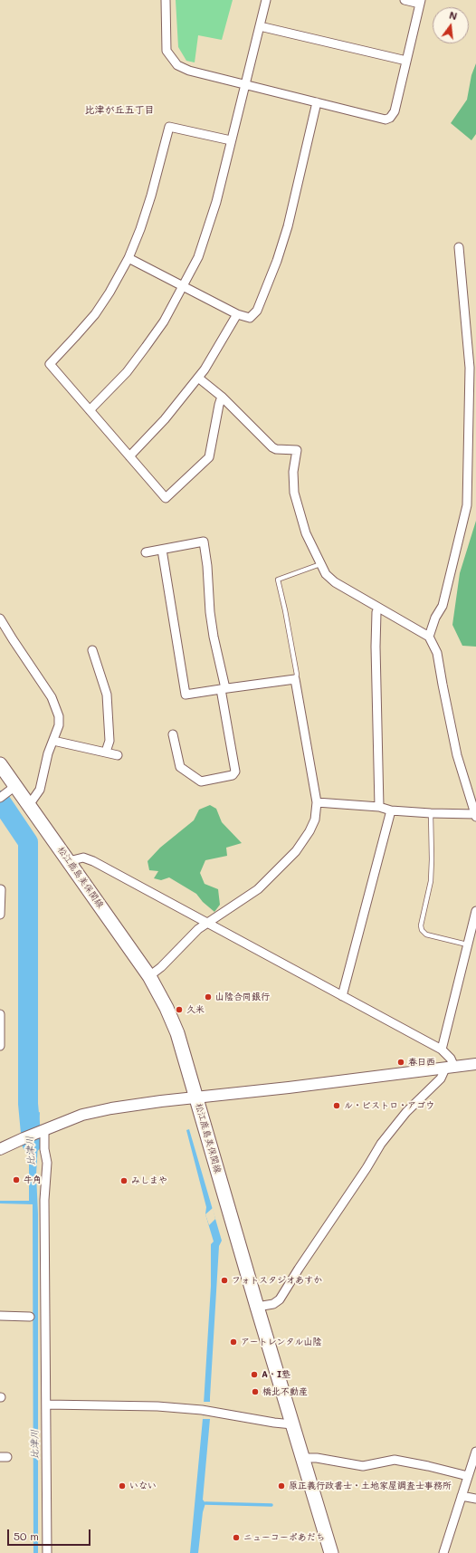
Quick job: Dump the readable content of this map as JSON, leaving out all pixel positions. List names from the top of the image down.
{
  "streets": {
    "main road": ["松江鹿島美保関線"]
  },
  "districts": ["比津が丘五丁目"],
  "water": ["比津川"],
  "places": [
    "山陰合同銀行",
    "久米",
    "春日西",
    "ル・ビストロ・アゴウ",
    "牛角",
    "みしまや",
    "フォトスタジオあすか",
    "アートレンタル山陰",
    "A・I塾",
    "橋北不動産",
    "いない",
    "原正義行政書士・土地家屋調査士事務所",
    "ニューコーポあだち"
  ],
  "scale_bar": "50 m",
  "north": "top"
}
